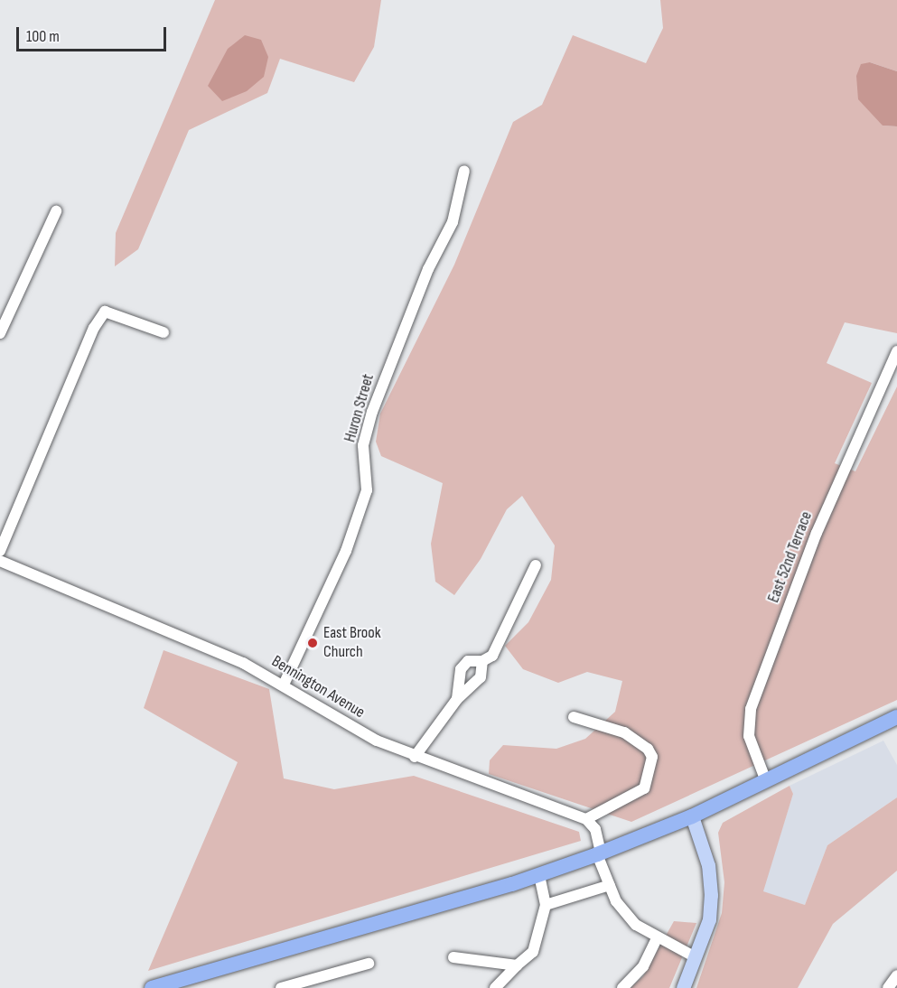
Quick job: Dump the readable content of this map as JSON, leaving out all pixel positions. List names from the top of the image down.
{
  "streets": {
    "street": ["Huron Street", "East 52nd Terrace", "Bennington Avenue"]
  },
  "crossings": [
    ["Huron Street", "Bennington Avenue"]
  ],
  "places": ["East Brook Church"],
  "scale_bar": "100 m"
}
